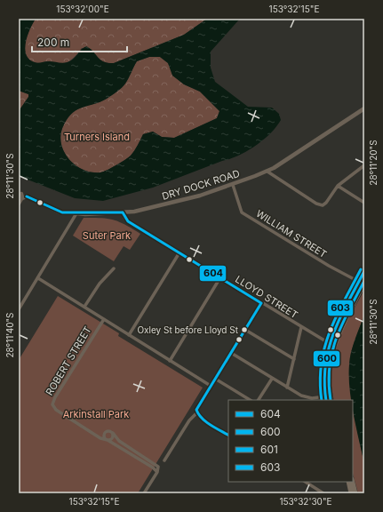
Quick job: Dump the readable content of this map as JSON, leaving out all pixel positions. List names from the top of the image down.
{
  "streets": {
    "street": [
      "DRY DOCK ROAD",
      "WILLIAM STREET",
      "LLOYD STREET",
      "ROBERT STREET"
    ]
  },
  "crossings": [
    ["DRY DOCK ROAD", "WILLIAM STREET"],
    ["DRY DOCK ROAD", "LLOYD STREET"]
  ],
  "parks": ["Turners Island", "Suter Park", "Arkinstall Park"],
  "places": ["Oxley St before Lloyd St"],
  "lines": [
    "transit line 604",
    "transit line 603",
    "transit line 600",
    "transit line 601"
  ],
  "legend": [
    "604",
    "600",
    "601",
    "603"
  ],
  "scale_bar": "200 m",
  "coordinates": [
    "153°32'00\"E",
    "153°32'15\"E",
    "28°11'20\"S",
    "28°11'30\"S",
    "28°11'40\"S",
    "153°32'30\"E"
  ]
}
